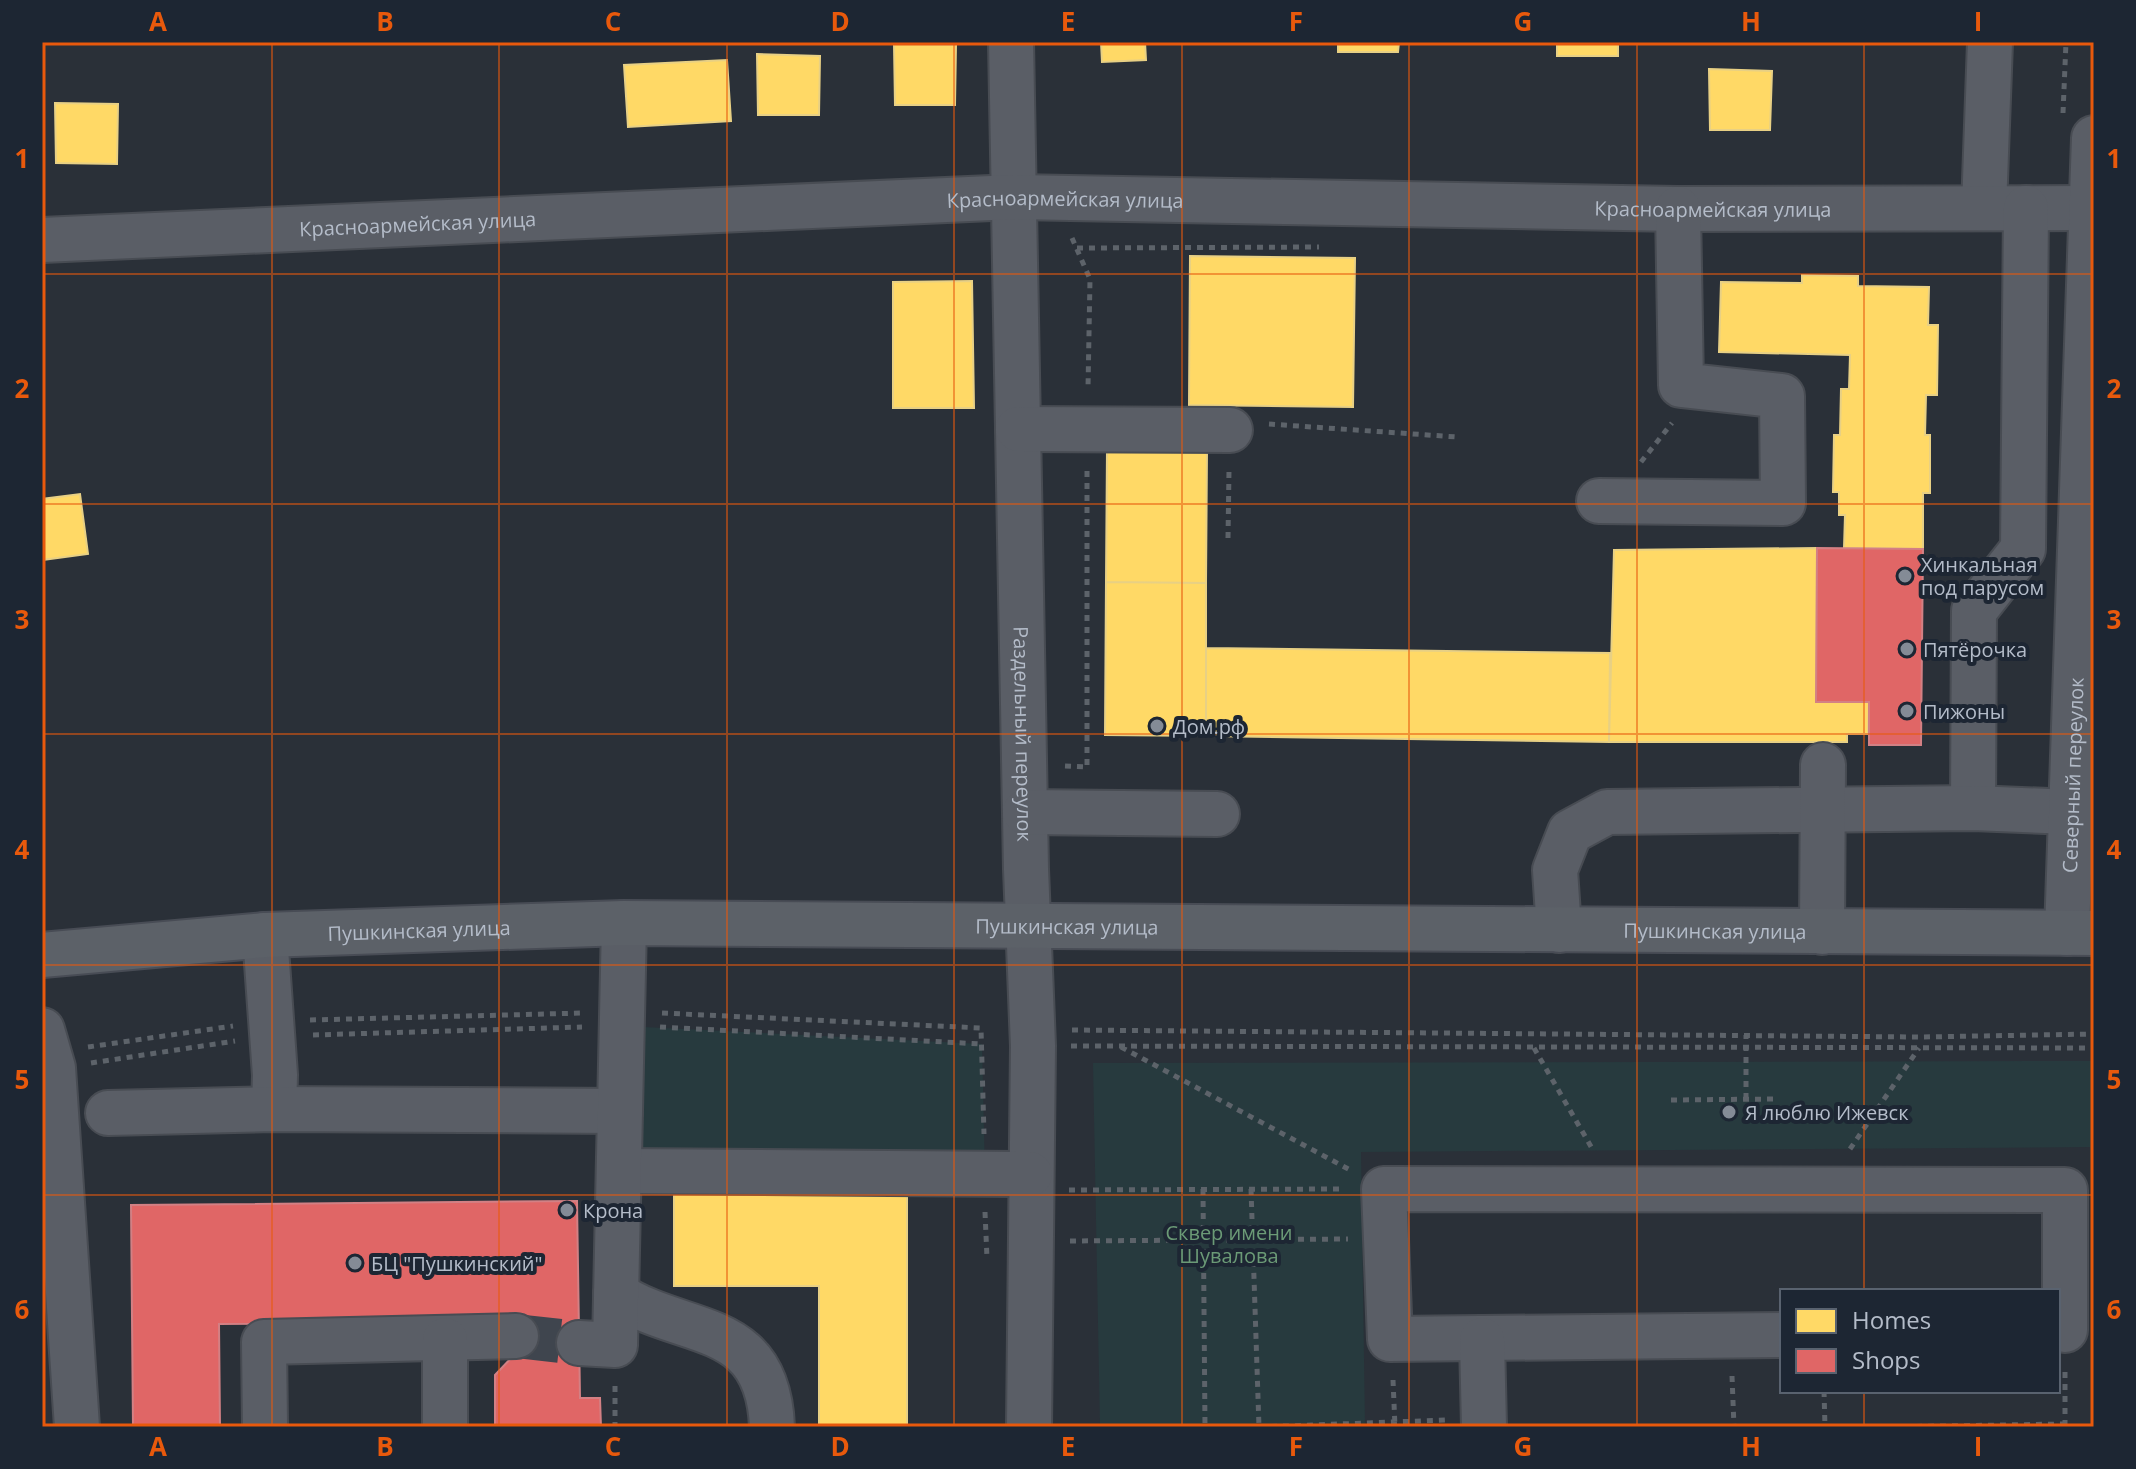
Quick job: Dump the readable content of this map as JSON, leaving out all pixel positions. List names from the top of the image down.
{
  "streets": {
    "main road": ["Пушкинская улица"],
    "street": ["Красноармейская улица", "Раздельный переулок", "Северный переулок"]
  },
  "crossings": [
    ["Красноармейская улица", "Раздельный переулок"],
    ["Красноармейская улица", "Северный переулок"],
    ["Раздельный переулок", "Пушкинская улица"],
    ["Северный переулок", "Пушкинская улица"]
  ],
  "parks": ["Сквер имени Шувалова"],
  "places": [
    "Хинкальная под парусом",
    "Пятёрочка",
    "Пижоны",
    "Дом.рф",
    "Я люблю Ижевск",
    "Крона",
    "БЦ \"Пушкинский\""
  ],
  "legend": ["Homes", "Shops"],
  "grid": {
    "columns": [
      "A",
      "B",
      "C",
      "D",
      "E",
      "F",
      "G",
      "H",
      "I"
    ],
    "rows": [
      "1",
      "2",
      "3",
      "4",
      "5",
      "6"
    ]
  }
}
